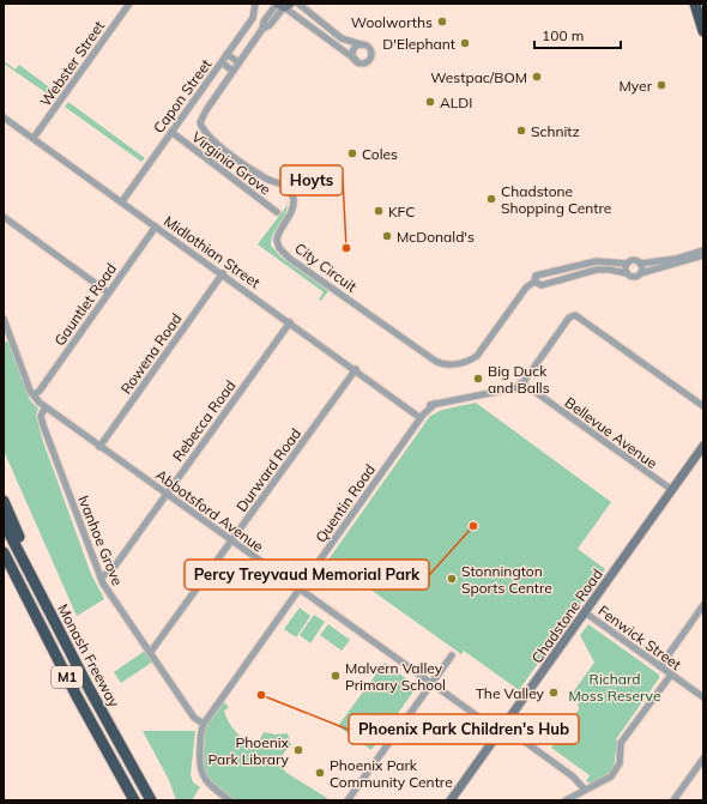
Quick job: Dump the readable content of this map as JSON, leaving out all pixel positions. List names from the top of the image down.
{
  "streets": {
    "highway": ["Monash Freeway", "M1"],
    "street": [
      "Webster Street",
      "Capon Street",
      "Virginia Grove",
      "Midlothian Street",
      "City Circuit",
      "Gauntlet Road",
      "Rowena Road",
      "Rebecca Road",
      "Bellevue Avenue",
      "Durward Road",
      "Quentin Road",
      "Abbotsford Avenue",
      "Ivanhoe Grove",
      "Chadstone Road",
      "Fenwick Street"
    ]
  },
  "crossings": [
    ["Webster Street", "Midlothian Street"],
    ["Capon Street", "Virginia Grove"],
    ["Capon Street", "Midlothian Street"],
    ["Midlothian Street", "Gauntlet Road"],
    ["Midlothian Street", "Rowena Road"],
    ["Midlothian Street", "Rebecca Road"],
    ["Midlothian Street", "Durward Road"],
    ["Midlothian Street", "Quentin Road"],
    ["Rowena Road", "Abbotsford Avenue"],
    ["Rebecca Road", "Abbotsford Avenue"],
    ["Rebecca Road", "Ivanhoe Grove"],
    ["Bellevue Avenue", "Quentin Road"],
    ["Bellevue Avenue", "Chadstone Road"],
    ["Durward Road", "Abbotsford Avenue"],
    ["Durward Road", "Ivanhoe Grove"],
    ["Quentin Road", "Abbotsford Avenue"],
    ["Quentin Road", "Ivanhoe Grove"],
    ["Abbotsford Avenue", "Ivanhoe Grove"],
    ["Abbotsford Avenue", "Chadstone Road"],
    ["Chadstone Road", "Fenwick Street"]
  ],
  "parks": ["Richard Moss Reserve"],
  "places": [
    "Woolworths",
    "D'Elephant",
    "Westpac/BOM",
    "Myer",
    "ALDI",
    "Schnitz",
    "Coles",
    "Chadstone Shopping Centre",
    "KFC",
    "McDonald's",
    "Hoyts",
    "Big Duck and Balls",
    "Percy Treyvaud Memorial Park",
    "Stonnington Sports Centre",
    "Malvern Valley Primary School",
    "The Valley",
    "Phoenix Park Children's Hub",
    "Phoenix Park Library",
    "Phoenix Park Community Centre"
  ],
  "scale_bar": "100 m"
}
